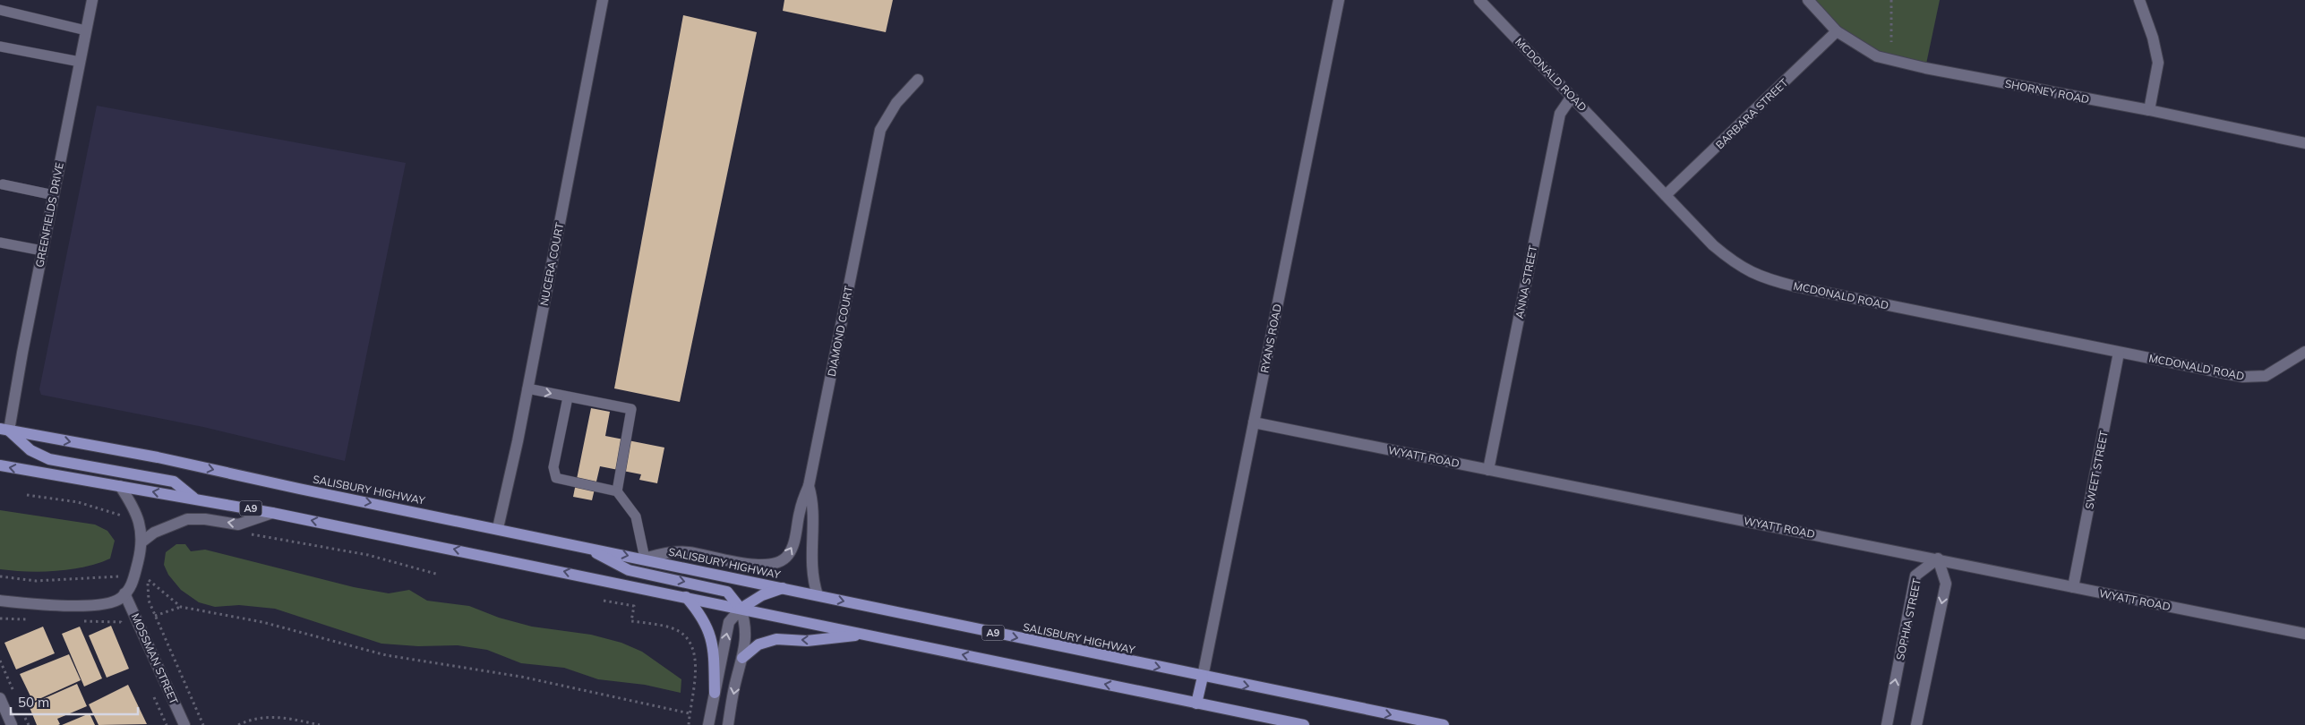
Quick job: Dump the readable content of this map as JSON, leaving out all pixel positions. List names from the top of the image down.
{
  "streets": {
    "main road": ["SALISBURY HIGHWAY", "A9"],
    "street": [
      "MCDONALD ROAD",
      "SHORNEY ROAD",
      "BARBARA STREET",
      "GREENFIELDS DRIVE",
      "NUCERA COURT",
      "ANNA STREET",
      "DIAMOND COURT",
      "RYANS ROAD",
      "WYATT ROAD",
      "SWEET STREET",
      "SOPHIA STREET",
      "MOSSMAN STREET"
    ]
  },
  "crossings": [
    ["MCDONALD ROAD", "BARBARA STREET"],
    ["MCDONALD ROAD", "ANNA STREET"],
    ["MCDONALD ROAD", "SWEET STREET"],
    ["SHORNEY ROAD", "BARBARA STREET"],
    ["GREENFIELDS DRIVE", "SALISBURY HIGHWAY"],
    ["NUCERA COURT", "SALISBURY HIGHWAY"],
    ["ANNA STREET", "WYATT ROAD"],
    ["DIAMOND COURT", "SALISBURY HIGHWAY"],
    ["RYANS ROAD", "WYATT ROAD"],
    ["RYANS ROAD", "SALISBURY HIGHWAY"],
    ["WYATT ROAD", "SWEET STREET"],
    ["WYATT ROAD", "SOPHIA STREET"]
  ],
  "scale_bar": "50 m"
}
